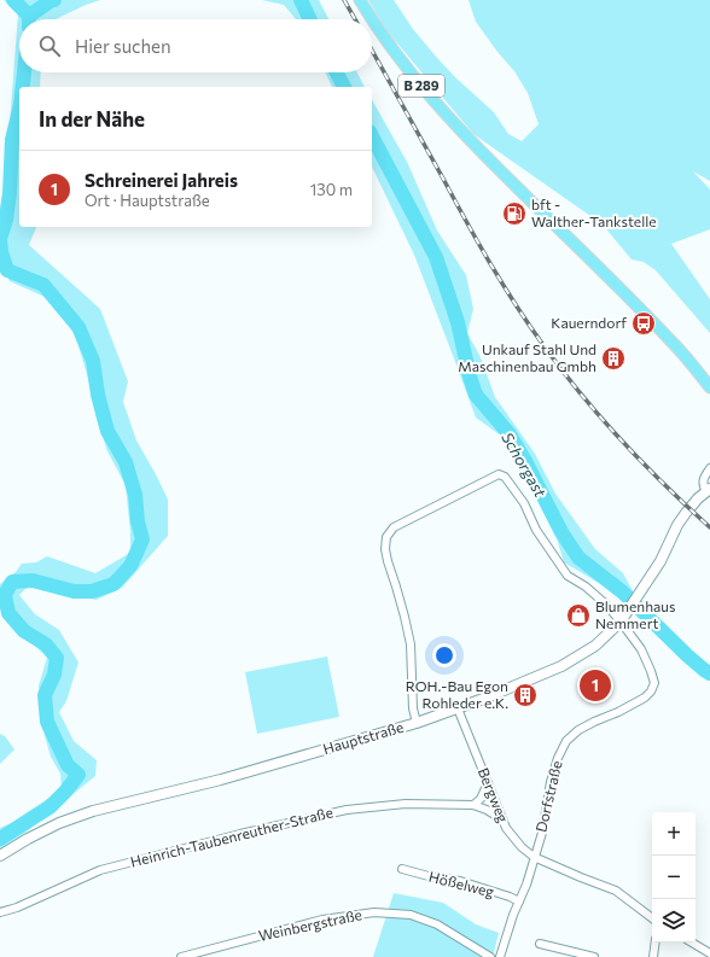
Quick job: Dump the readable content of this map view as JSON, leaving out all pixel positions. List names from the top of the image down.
{
  "streets": {
    "main road": ["B 289", "Hauptstraße"],
    "street": [
      "Bergweg",
      "Dorfstraße",
      "Heinrich-Taubenreuther-Straße",
      "Hößelweg",
      "Weinbergstraße"
    ]
  },
  "crossings": [
    ["Hauptstraße", "Bergweg"],
    ["Hauptstraße", "Dorfstraße"],
    ["Bergweg", "Dorfstraße"],
    ["Bergweg", "Heinrich-Taubenreuther-Straße"]
  ],
  "water": ["Schorgast"],
  "places": {
    "fuel station": ["bft - Walther-Tankstelle"],
    "bus stop": ["Kauerndorf"],
    "building": ["Unkauf Stahl Und Maschinenbau Gmbh", "ROH.-Bau Egon Rohleder e.K."],
    "shop": ["Blumenhaus Nemmert"]
  },
  "page": {
    "search": "Hier suchen",
    "heading": "In der Nähe",
    "list": [
      {
        "mark": "1",
        "name": "Schreinerei Jahreis",
        "note": "Ort · Hauptstraße",
        "value": "130 m"
      }
    ],
    "pins": "1",
    "map_buttons": ["+", "−"]
  }
}
